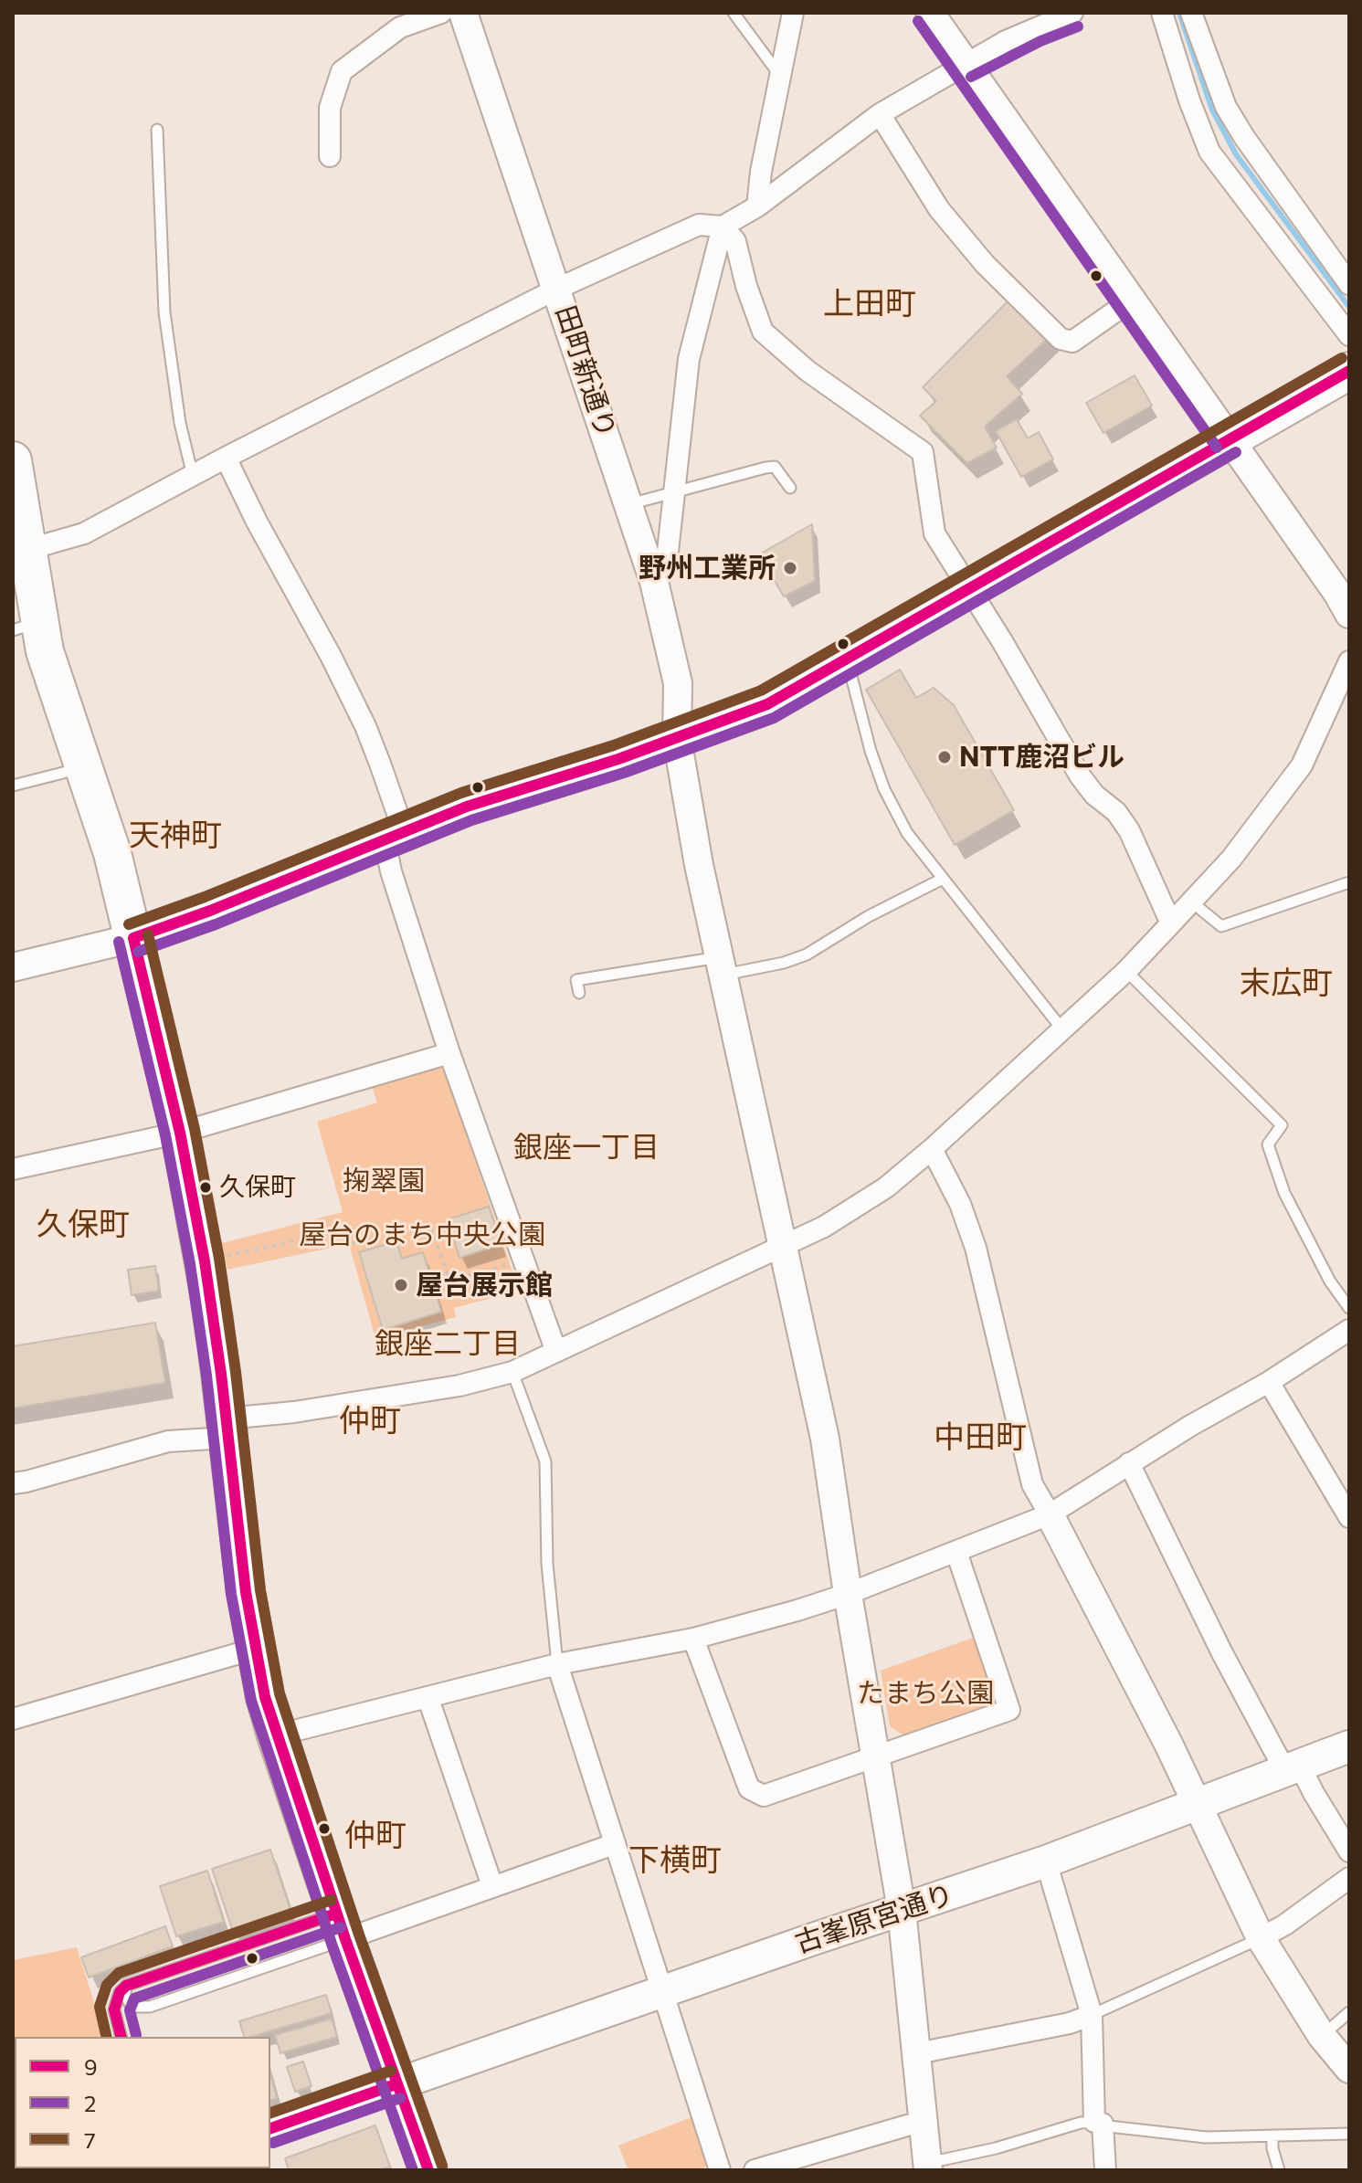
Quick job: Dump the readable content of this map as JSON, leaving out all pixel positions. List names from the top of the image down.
{
  "streets": {
    "main road": ["古峯原宮通り"],
    "street": ["田町新通り"]
  },
  "crossings": [
    ["田町新通り", "古峯原宮通り"]
  ],
  "districts": [
    "上田町",
    "天神町",
    "末広町",
    "銀座一丁目",
    "久保町",
    "銀座二丁目",
    "仲町",
    "中田町",
    "仲町",
    "下横町"
  ],
  "parks": ["掬翠園", "屋台のまち中央公園", "たまち公園"],
  "places": [
    "野州工業所",
    "NTT鹿沼ビル",
    "久保町",
    "屋台展示館"
  ],
  "lines": ["transit line 2", "transit line 7", "transit line 9"],
  "legend": ["9", "2", "7"]
}
